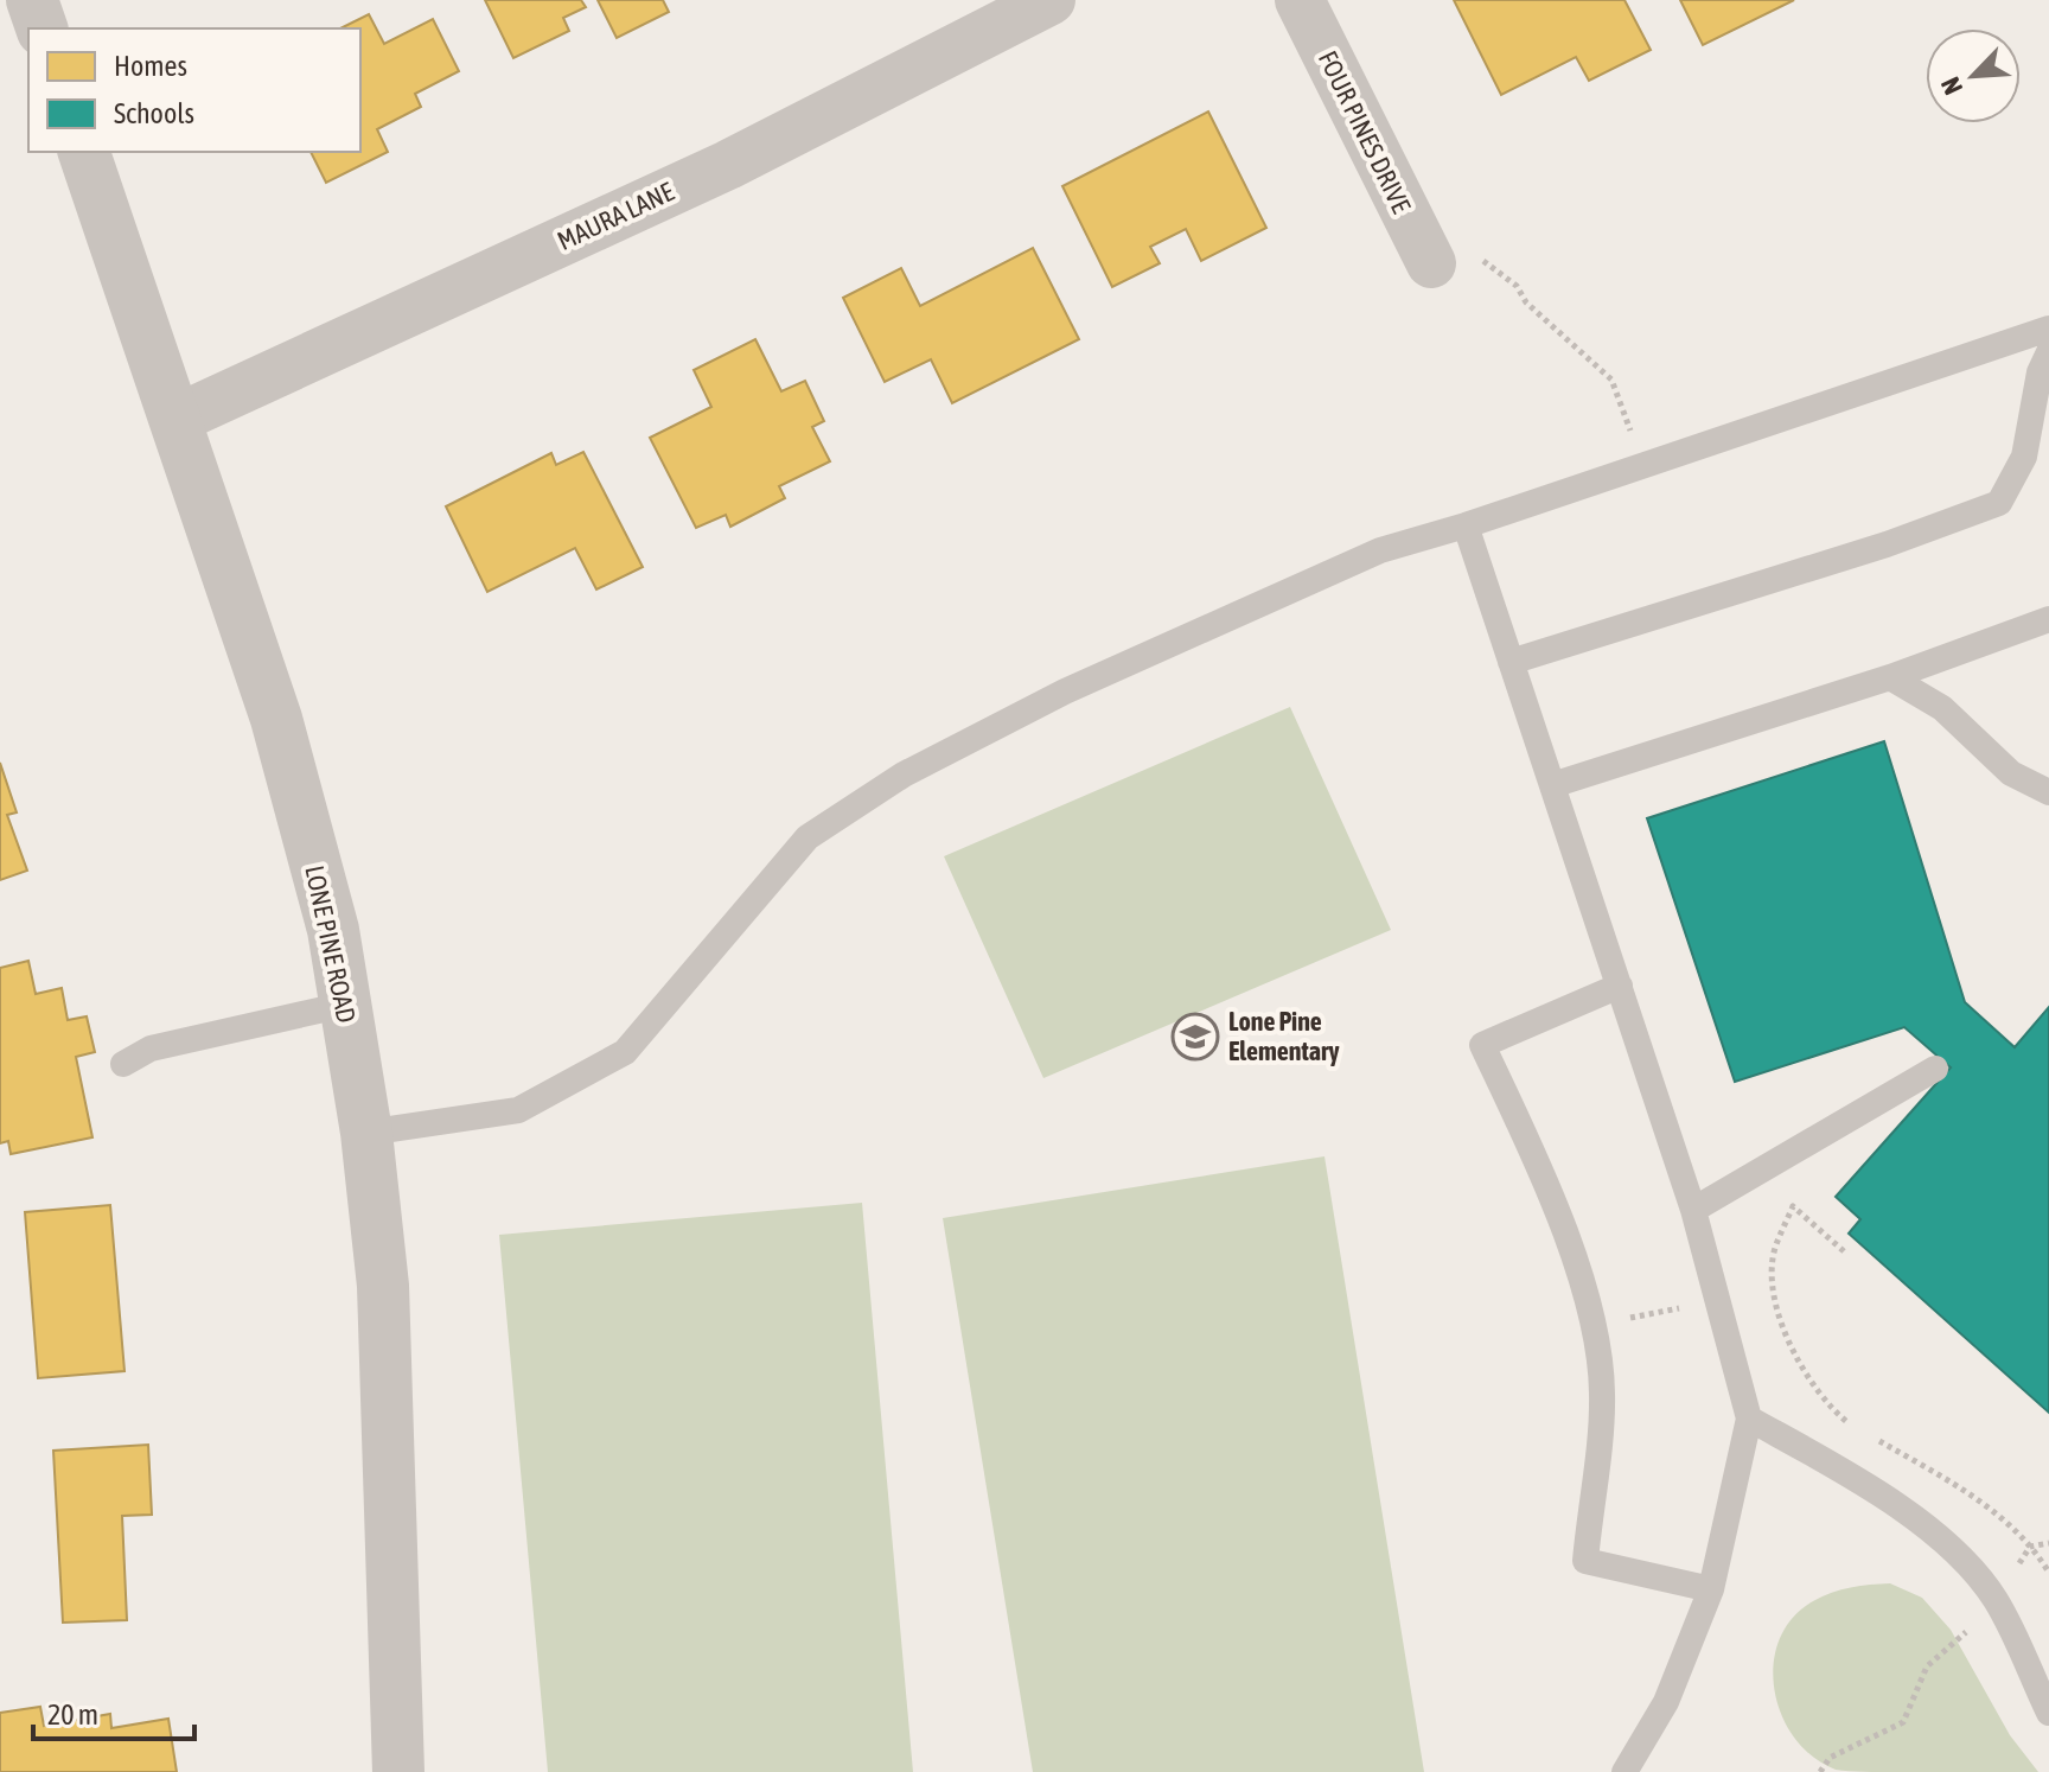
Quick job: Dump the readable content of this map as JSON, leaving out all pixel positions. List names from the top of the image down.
{
  "streets": {
    "street": ["FOUR PINES DRIVE", "MAURA LANE", "LONE PINE ROAD"]
  },
  "crossings": [
    ["MAURA LANE", "LONE PINE ROAD"]
  ],
  "places": {
    "school or university": ["Lone Pine Elementary"]
  },
  "legend": ["Homes", "Schools"],
  "scale_bar": "20 m",
  "north": "bottom left"
}
